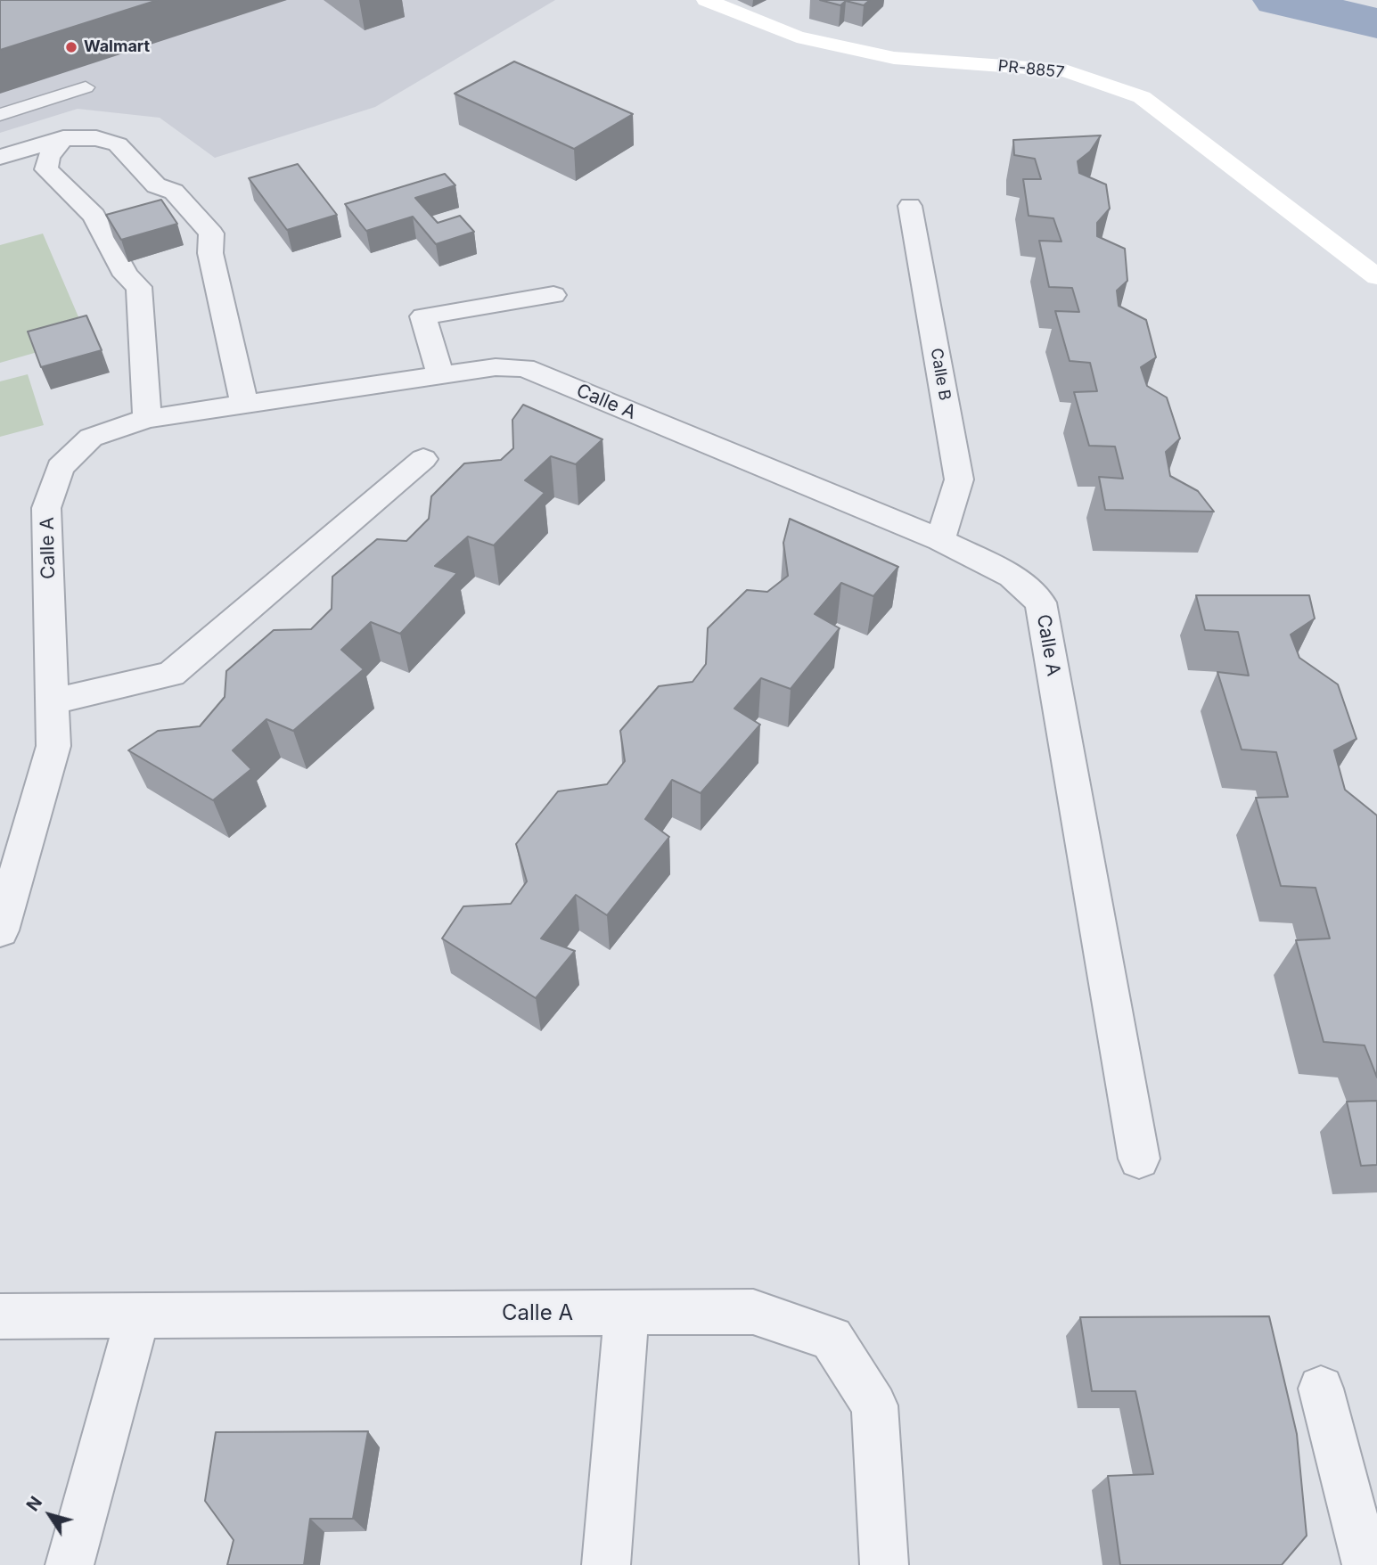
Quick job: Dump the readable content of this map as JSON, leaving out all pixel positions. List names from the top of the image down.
{
  "streets": {
    "street": ["PR-8857", "Calle B", "Calle A"]
  },
  "crossings": [
    ["Calle B", "Calle A"]
  ],
  "places": ["Walmart"],
  "north": "top left"
}
